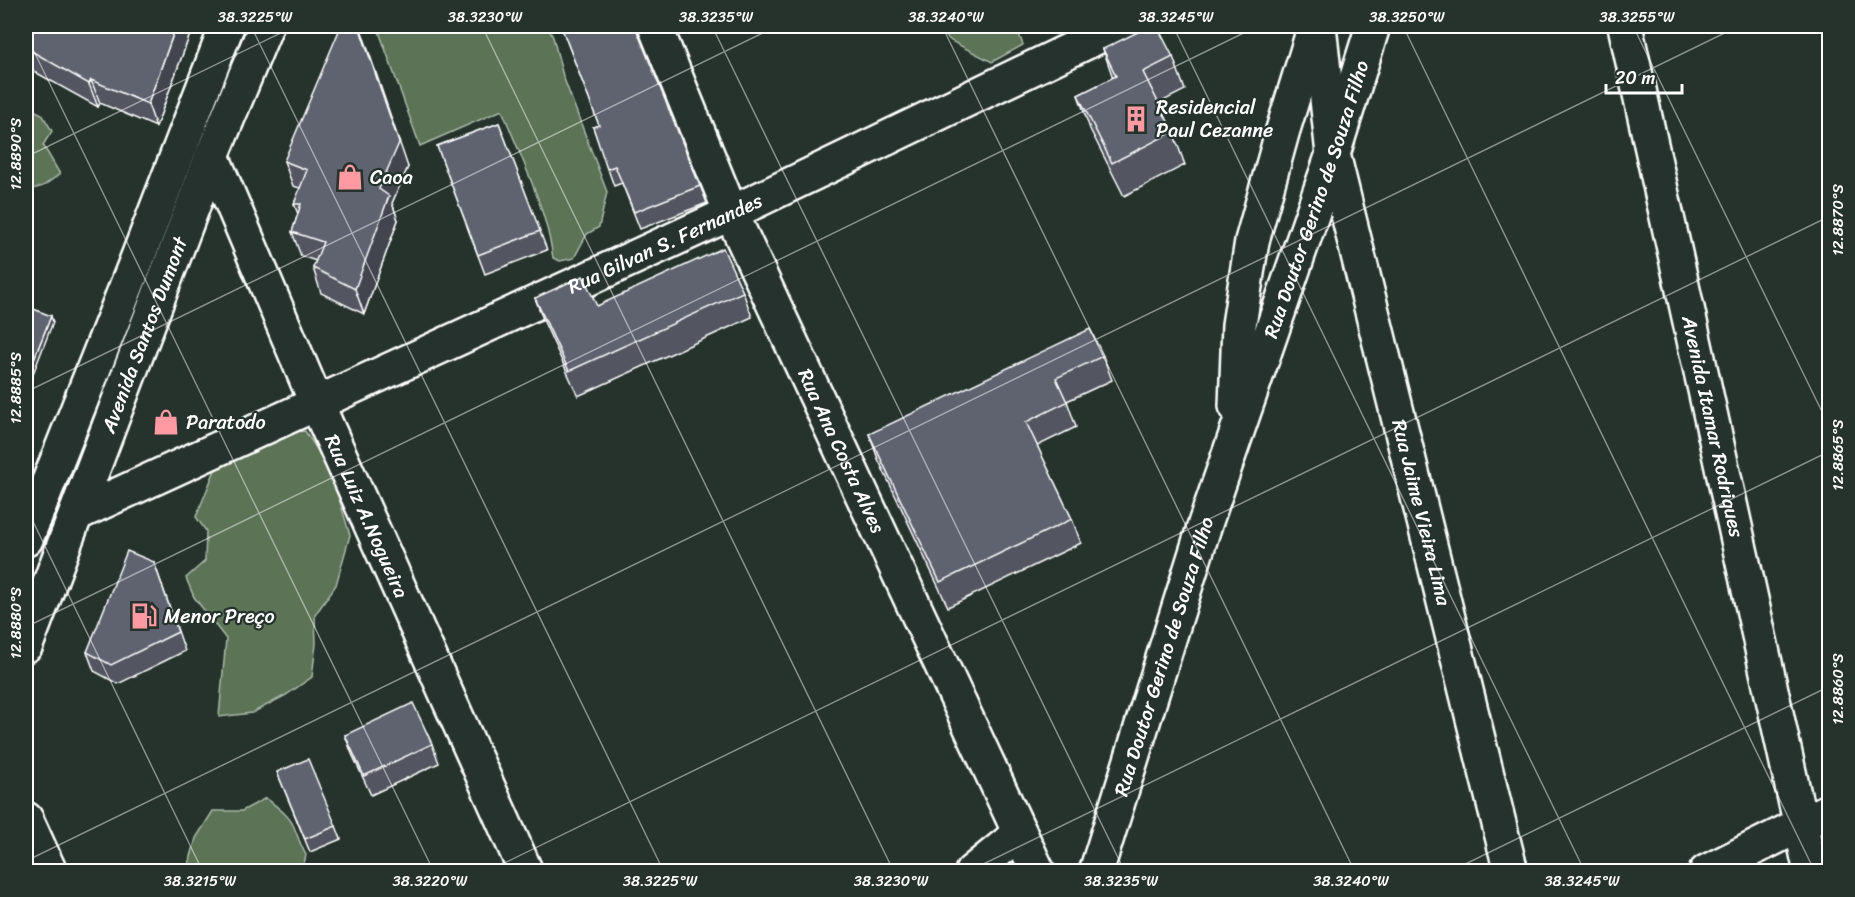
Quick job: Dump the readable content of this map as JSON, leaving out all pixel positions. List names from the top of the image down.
{
  "streets": {
    "main road": [
      "Rua Doutor Gerino de Souza Filho",
      "Rua Gilvan S. Fernandes",
      "Avenida Santos Dumont",
      "Avenida Itamar Rodriques",
      "Rua Ana Costa Alves",
      "Rua Jaime Vieira Lima",
      "Rua Luiz A.Nogueira"
    ]
  },
  "crossings": [
    ["Rua Doutor Gerino de Souza Filho", "Rua Jaime Vieira Lima"],
    ["Rua Gilvan S. Fernandes", "Avenida Santos Dumont"],
    ["Rua Gilvan S. Fernandes", "Rua Ana Costa Alves"],
    ["Rua Gilvan S. Fernandes", "Rua Luiz A.Nogueira"],
    ["Avenida Santos Dumont", "Rua Luiz A.Nogueira"]
  ],
  "places": {
    "building": ["Residencial Paul Cezanne"],
    "shop": ["Caoa", "Paratodo"],
    "fuel station": ["Menor Preço"]
  },
  "scale_bar": "20 m",
  "coordinates": [
    "38.3225°W",
    "38.3230°W",
    "38.3235°W",
    "38.3240°W",
    "38.3245°W",
    "38.3250°W",
    "38.3255°W",
    "12.8890°S",
    "12.8870°S",
    "12.8885°S",
    "12.8865°S",
    "12.8880°S",
    "12.8860°S",
    "38.3215°W",
    "38.3220°W"
  ]
}
